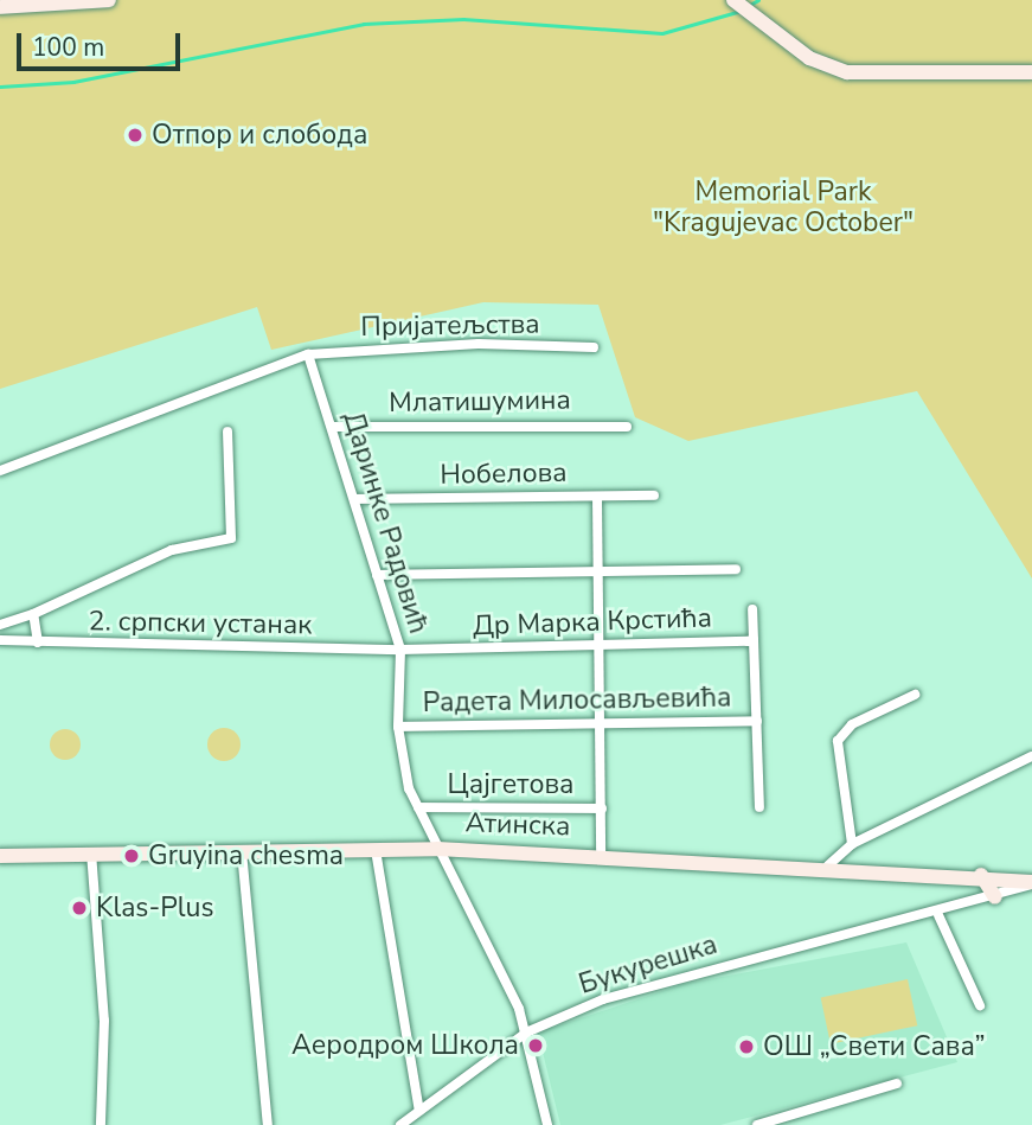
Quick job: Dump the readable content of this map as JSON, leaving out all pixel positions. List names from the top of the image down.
{
  "streets": {
    "street": [
      "Пријатељства",
      "Млатишумина",
      "Нобелова",
      "Даринке Радовић",
      "Др Марка Крстића",
      "2. српски устанак",
      "Радета Милосављевића",
      "Цајгетова",
      "Атинска",
      "Букурешка"
    ]
  },
  "crossings": [
    ["Пријатељства", "Даринке Радовић"],
    ["Млатишумина", "Даринке Радовић"],
    ["Нобелова", "Даринке Радовић"],
    ["Даринке Радовић", "Др Марка Крстића"],
    ["Даринке Радовић", "2. српски устанак"],
    ["Даринке Радовић", "Радета Милосављевића"],
    ["Даринке Радовић", "Цајгетова"],
    ["Даринке Радовић", "Атинска"],
    ["Даринке Радовић", "Букурешка"],
    ["Др Марка Крстића", "2. српски устанак"],
    ["Атинска", "Букурешка"]
  ],
  "parks": ["Memorial Park \"Kragujevac October\""],
  "places": [
    "Отпор и слобода",
    "Gruyina chesma",
    "Klas-Plus",
    "Аеродром Школа",
    "ОШ „Свети Сава”"
  ],
  "scale_bar": "100 m"
}
